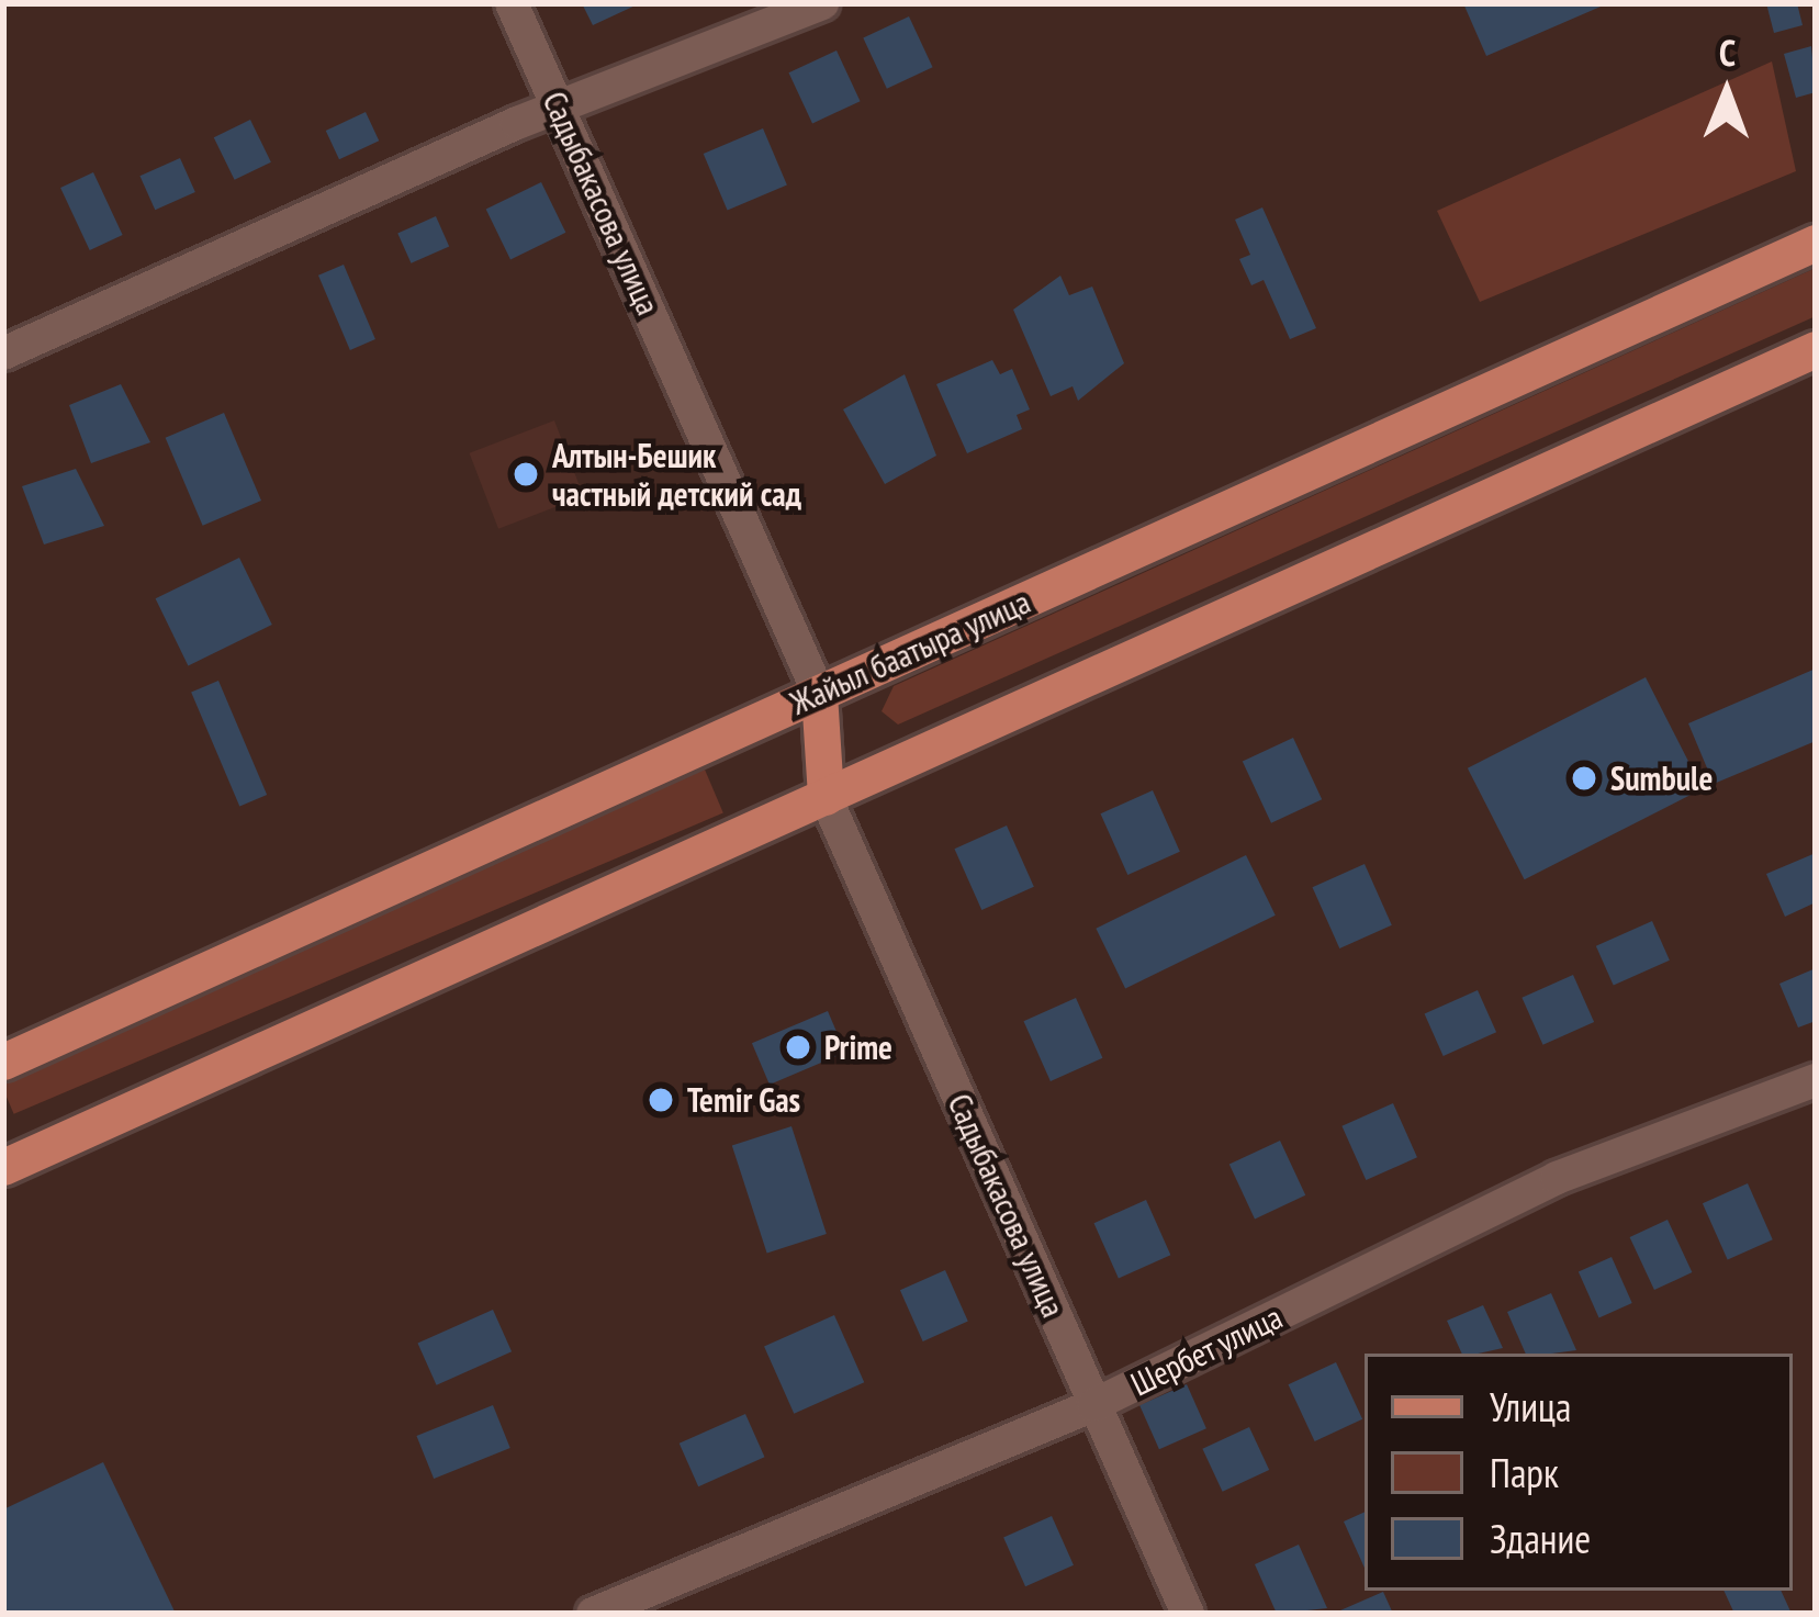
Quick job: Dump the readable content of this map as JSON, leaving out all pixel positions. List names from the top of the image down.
{
  "streets": {
    "main road": ["Жайыл баатыра улица"],
    "street": ["Садыбакасова улица", "Шербет улица"]
  },
  "crossings": [
    ["Садыбакасова улица", "Жайыл баатыра улица"],
    ["Садыбакасова улица", "Шербет улица"]
  ],
  "places": [
    "Алтын-Бешик частный детский сад",
    "Sumbule",
    "Prime",
    "Temir Gas"
  ],
  "legend": ["Улица", "Парк", "Здание"],
  "north": "top"
}
